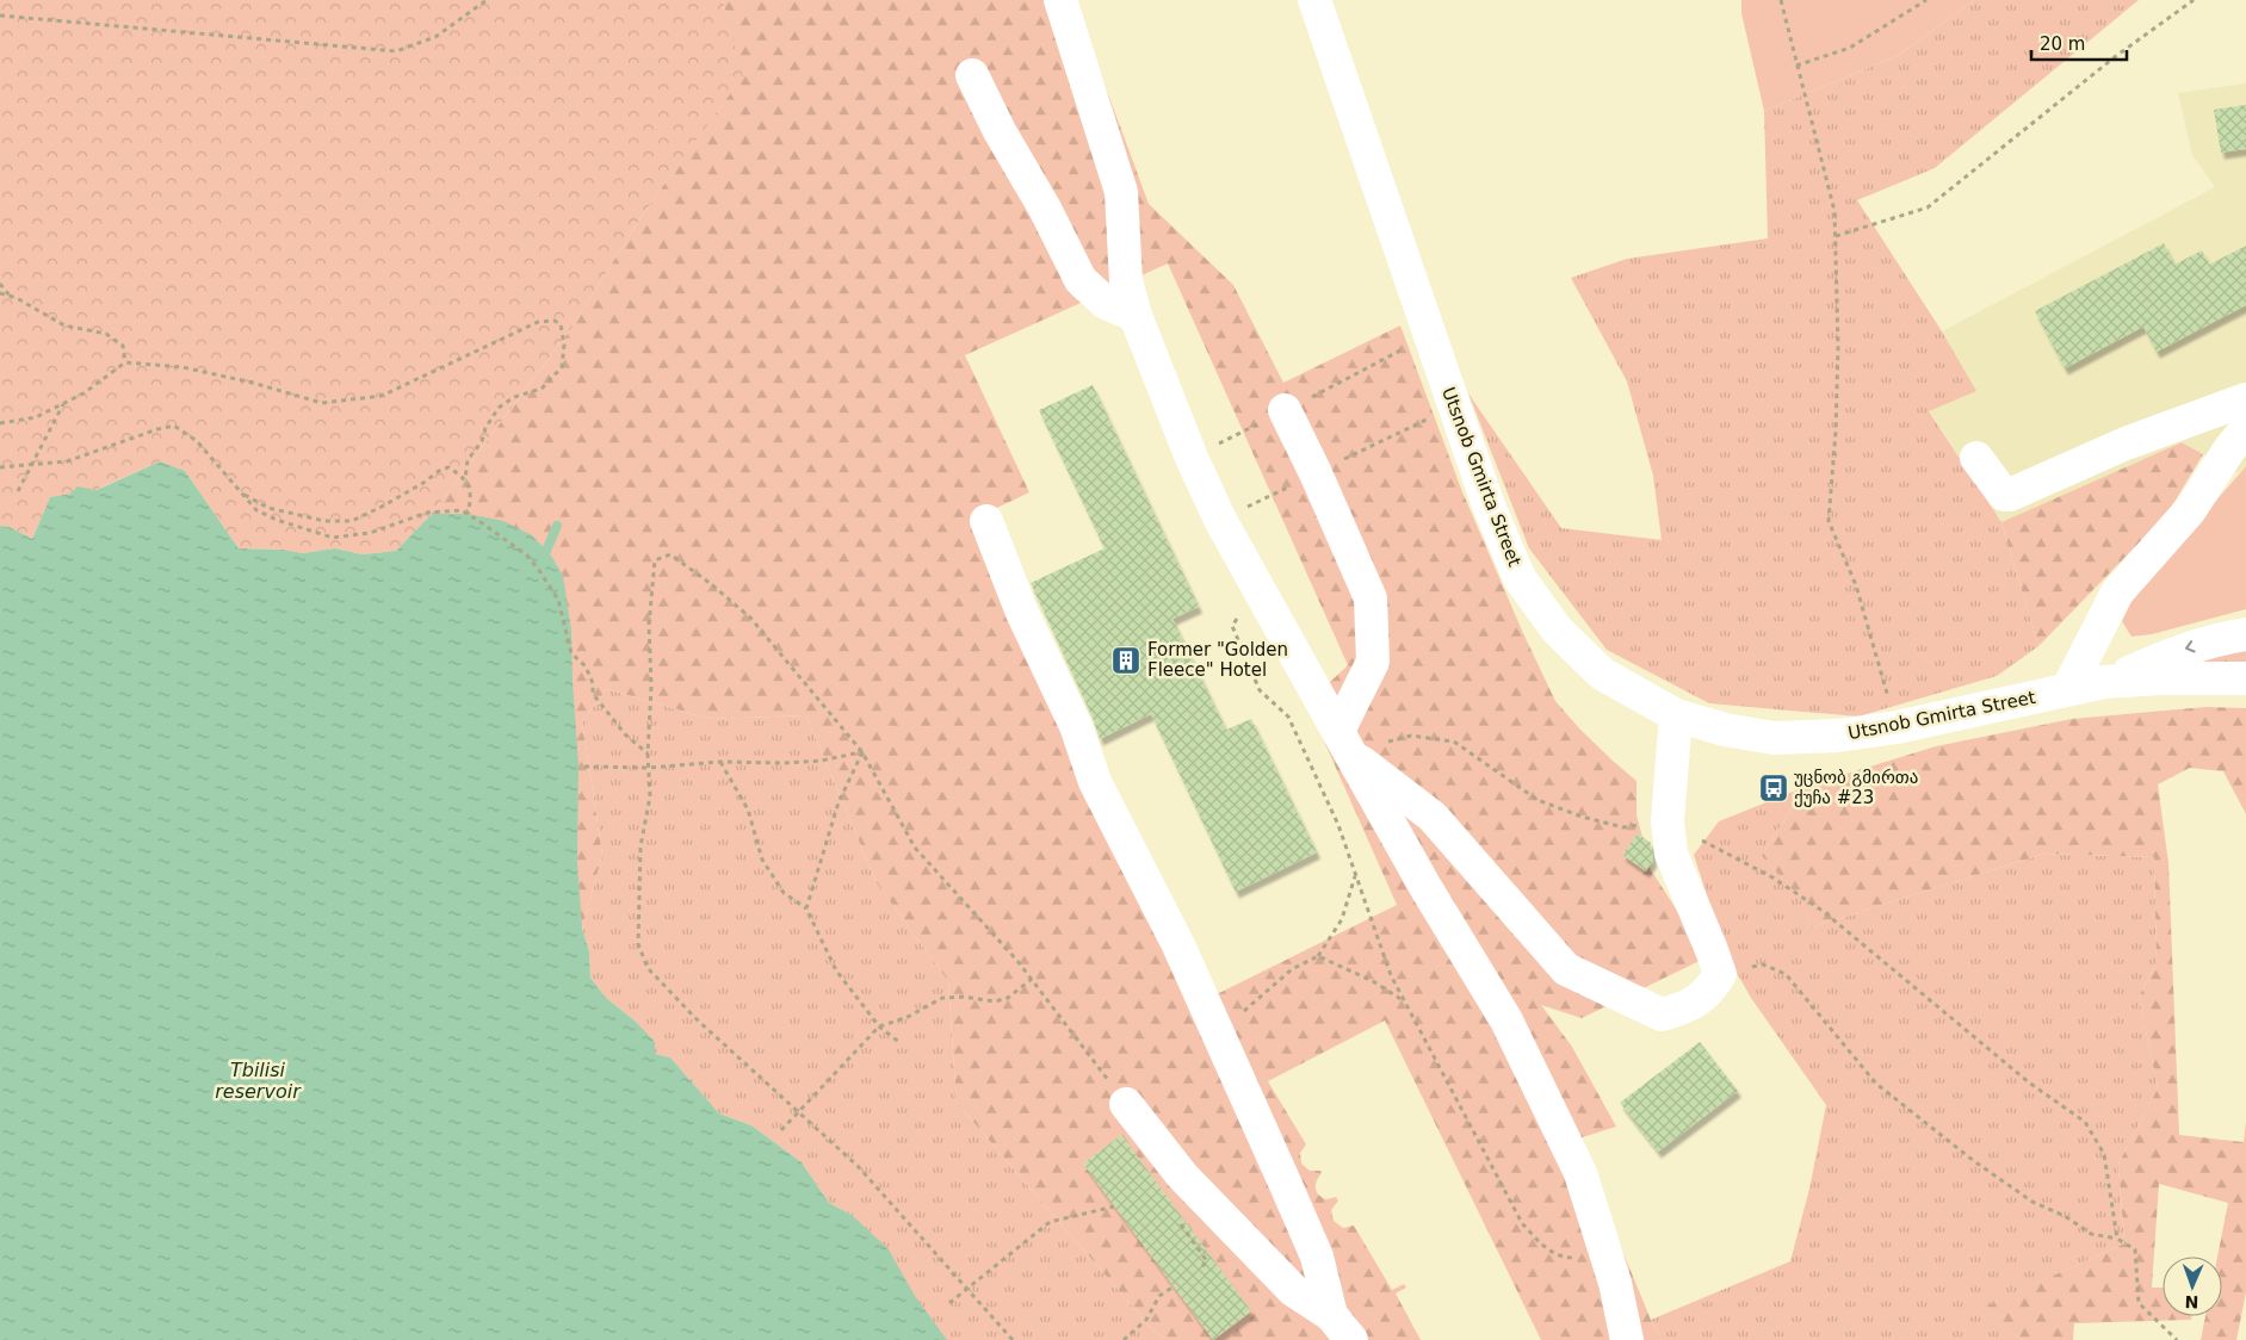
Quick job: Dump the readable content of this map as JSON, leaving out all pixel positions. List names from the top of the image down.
{
  "streets": {
    "main road": ["Utsnob Gmirta Street"]
  },
  "water": ["Tbilisi reservoir"],
  "places": {
    "building": ["Former \"Golden Fleece\" Hotel"],
    "bus stop": ["უცნობ გმირთა ქუჩა #23"]
  },
  "scale_bar": "20 m",
  "north": "bottom"
}
